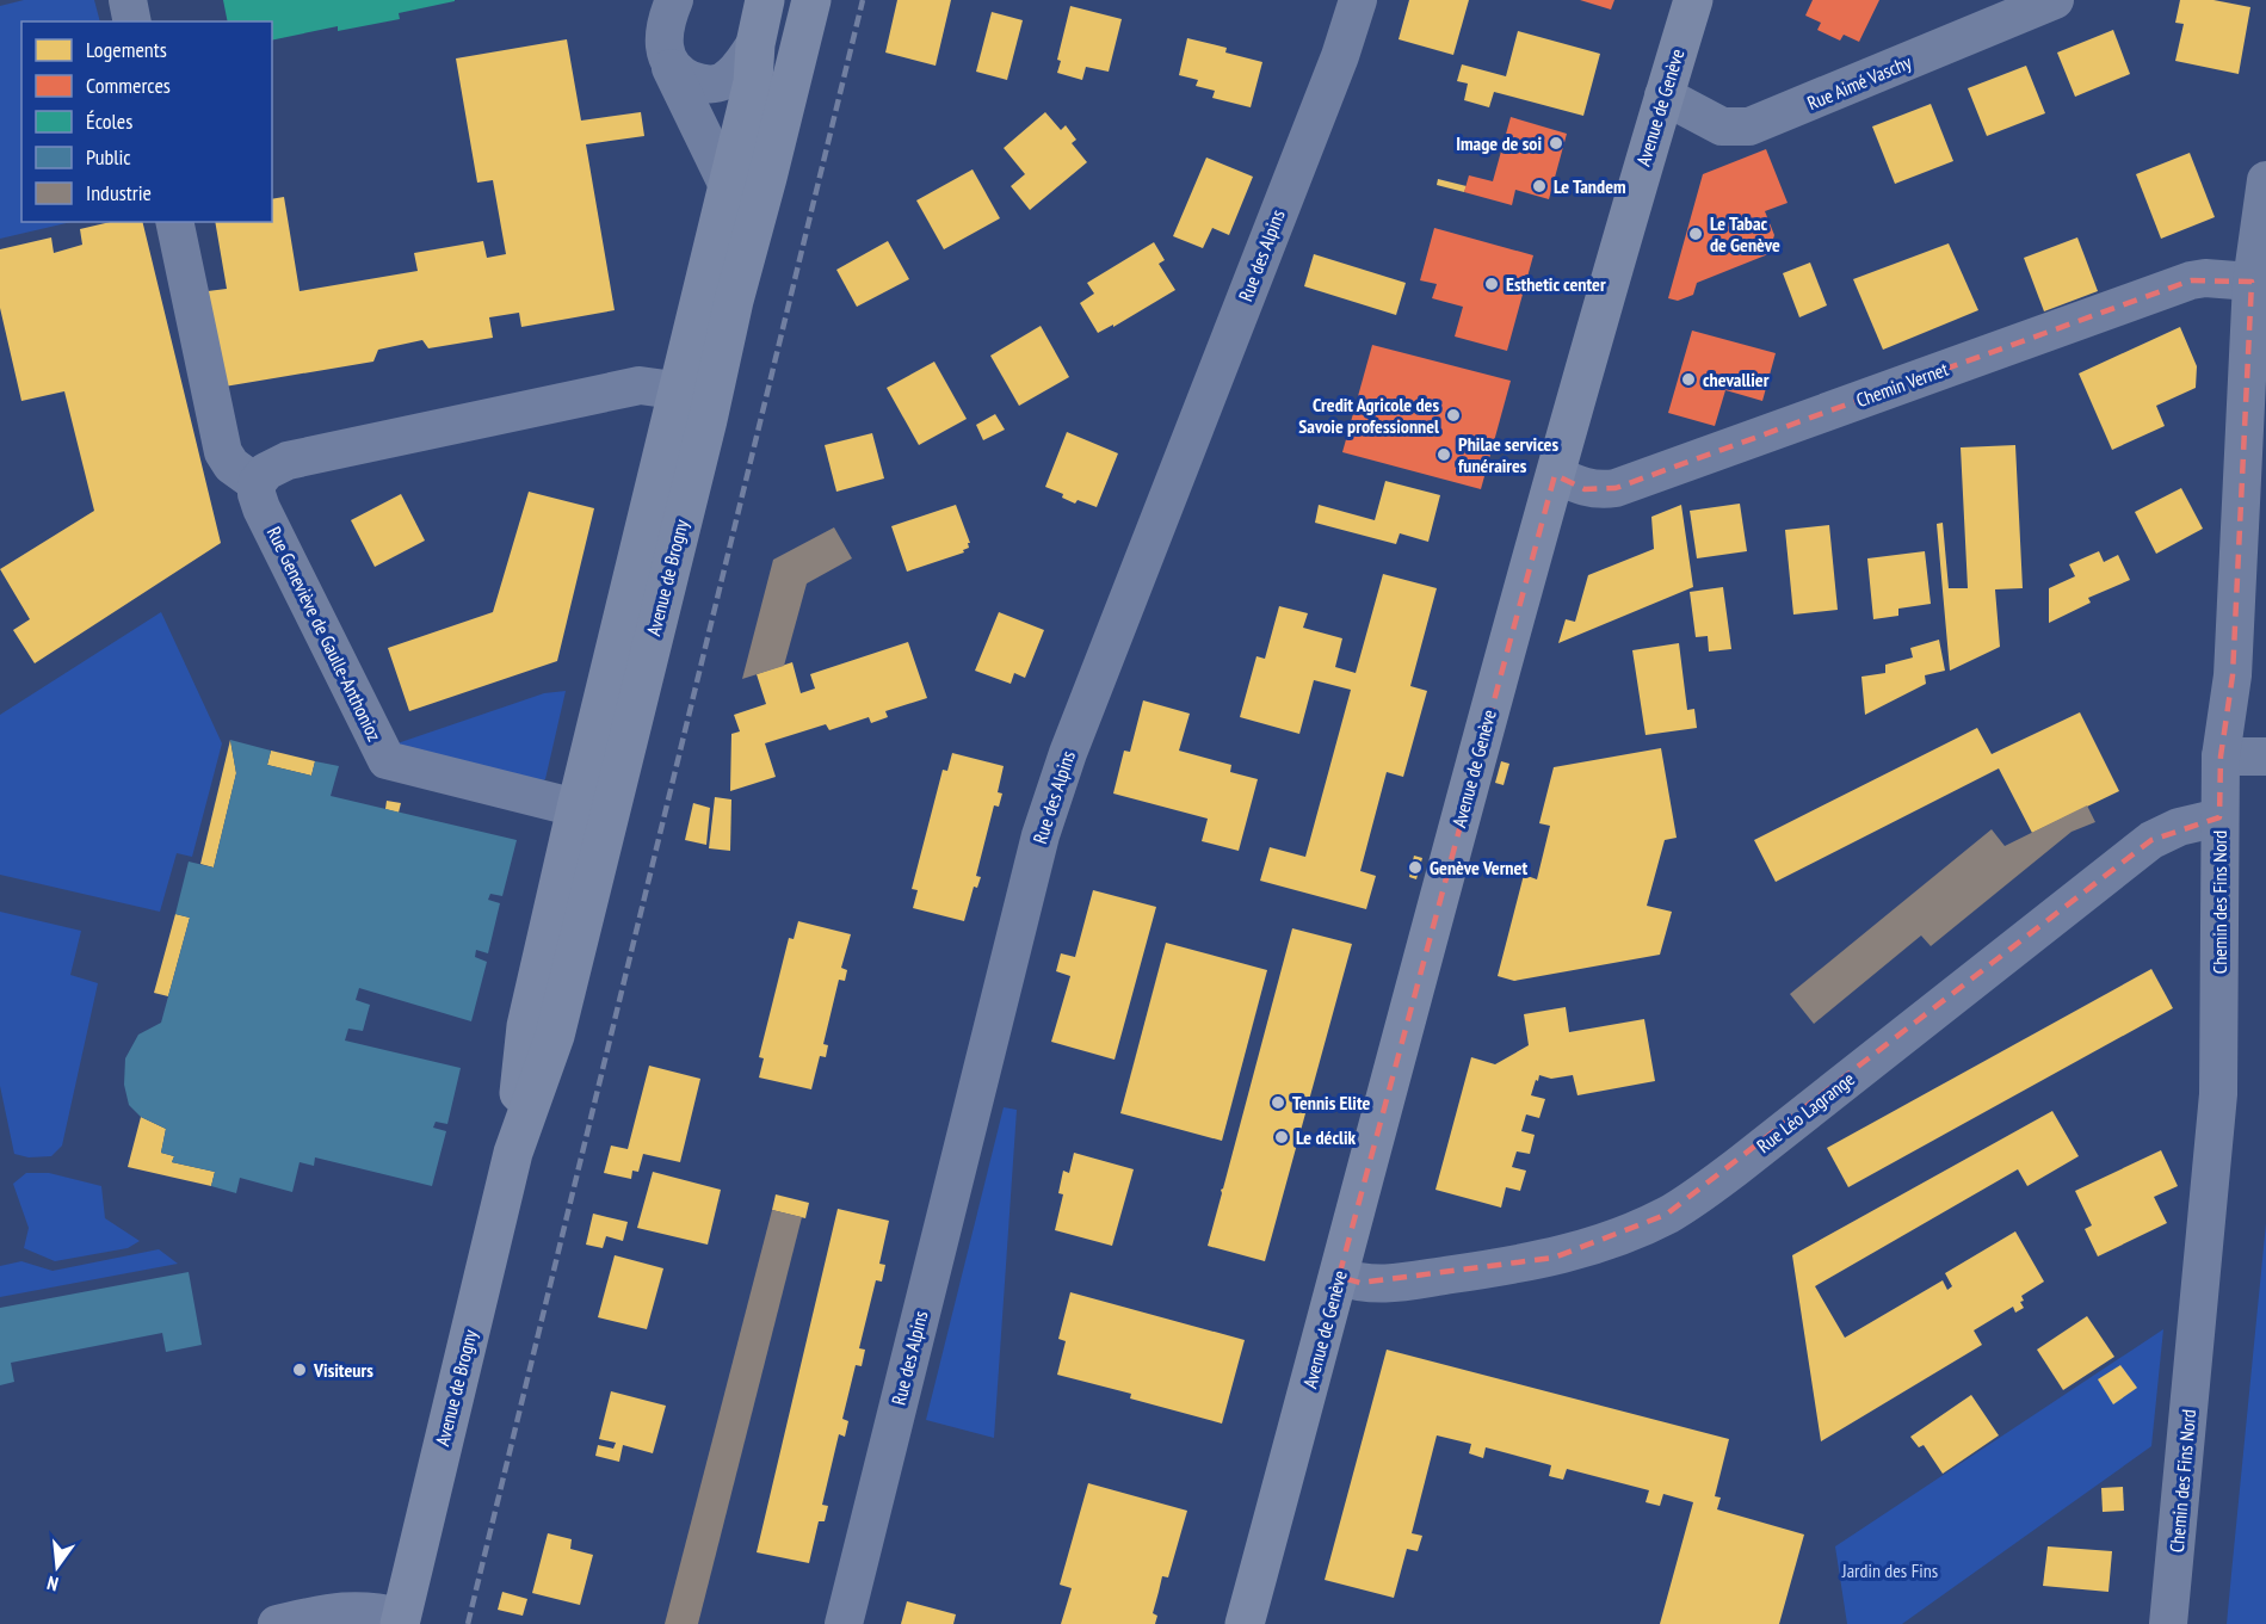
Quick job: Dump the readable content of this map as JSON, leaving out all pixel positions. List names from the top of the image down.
{
  "streets": {
    "main road": ["Avenue de Genève", "Avenue de Brogny"],
    "street": [
      "Rue Aimé Vaschy",
      "Rue des Alpins",
      "Chemin Vernet",
      "Rue Geneviève de Gaulle-Anthonioz",
      "Chemin des Fins Nord",
      "Rue Léo Lagrange"
    ]
  },
  "crossings": [
    ["Rue Aimé Vaschy", "Avenue de Genève"],
    ["Avenue de Genève", "Chemin Vernet"],
    ["Avenue de Genève", "Rue Léo Lagrange"],
    ["Chemin Vernet", "Chemin des Fins Nord"],
    ["Avenue de Brogny", "Rue Geneviève de Gaulle-Anthonioz"],
    ["Chemin des Fins Nord", "Rue Léo Lagrange"]
  ],
  "parks": ["Jardin des Fins"],
  "places": [
    "Image de soi",
    "Le Tandem",
    "Le Tabac de Genève",
    "Esthetic center",
    "chevallier",
    "Credit Agricole des Savoie professionnel",
    "Philae services funéraires",
    "Genève Vernet",
    "Tennis Elite",
    "Le déclik",
    "Visiteurs"
  ],
  "legend": [
    "Logements",
    "Commerces",
    "Écoles",
    "Public",
    "Industrie"
  ],
  "north": "bottom"
}
